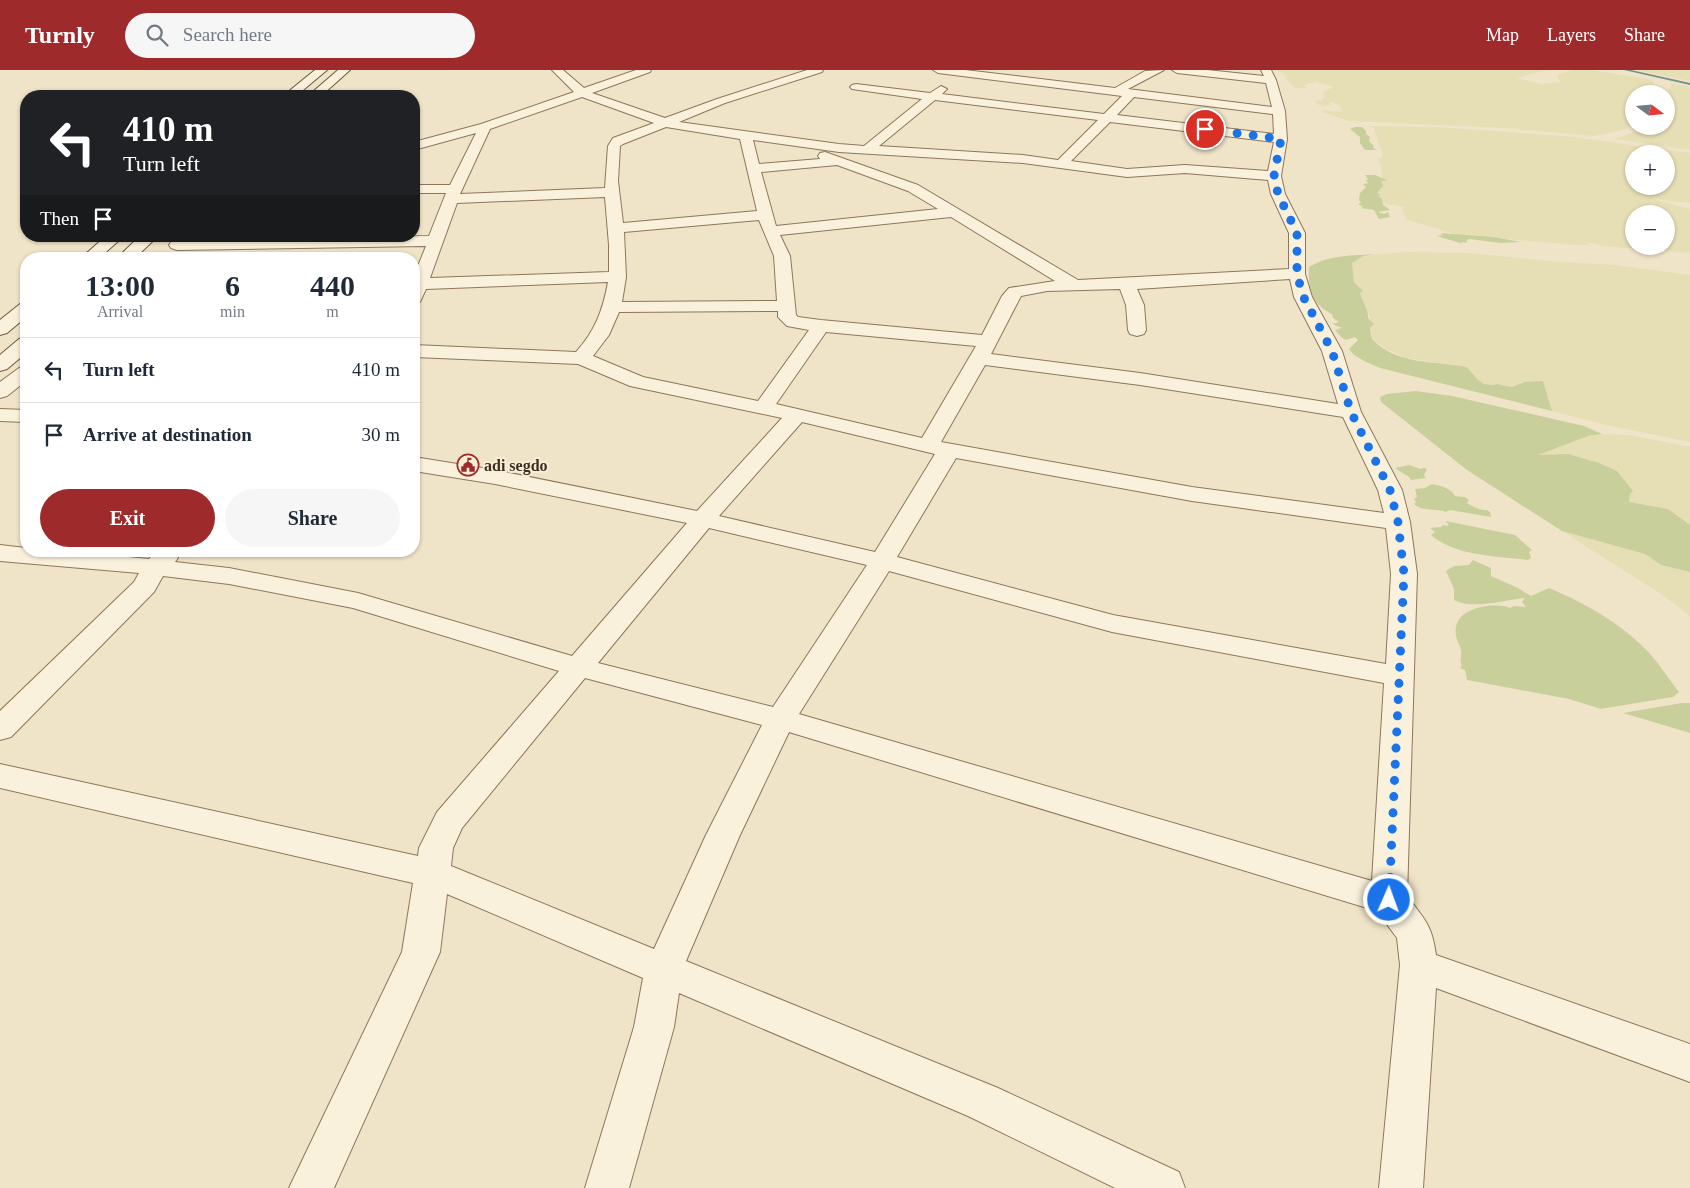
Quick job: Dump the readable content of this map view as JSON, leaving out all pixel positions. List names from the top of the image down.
{
  "places": {
    "public building": ["adi segdo"]
  },
  "north": "right",
  "page": {
    "header": "Turnly",
    "search": "Search here",
    "nav": ["Map", "Layers", "Share"],
    "map_buttons": ["+", "−"],
    "turn": ["410 m", "Turn left"],
    "then": "Then",
    "eta": [
      "13:00",
      "Arrival",
      "6",
      "min",
      "440",
      "m"
    ],
    "list": [
      {
        "name": "Turn left",
        "value": "410 m"
      },
      {
        "name": "Arrive at destination",
        "value": "30 m"
      }
    ],
    "buttons": ["Exit", "Share"]
  }
}
